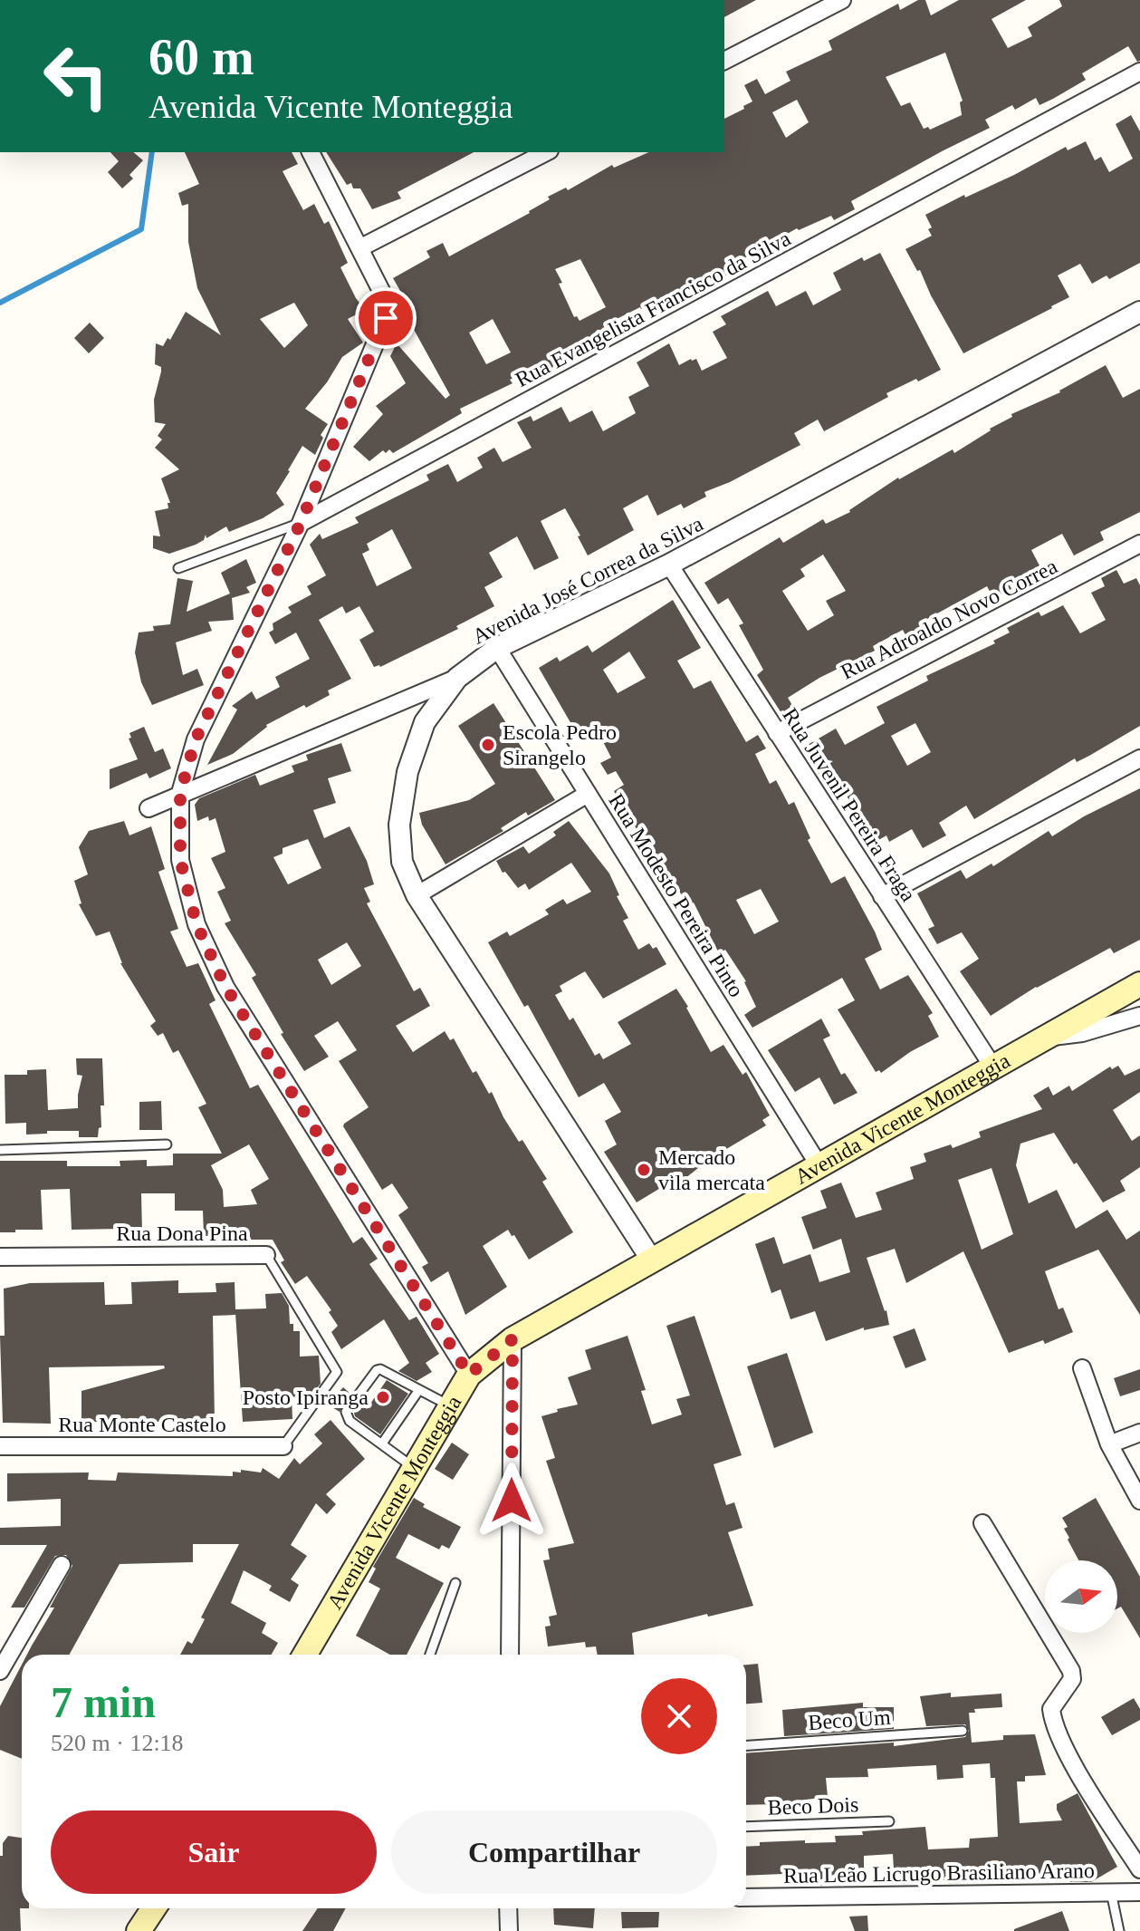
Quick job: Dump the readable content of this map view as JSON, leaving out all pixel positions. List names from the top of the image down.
{
  "streets": {
    "main road": ["Avenida Vicente Monteggia"],
    "street": [
      "Rua Evangelista Francisco da Silva",
      "Avenida José Correa da Silva",
      "Rua Adroaldo Novo Correa",
      "Rua Juvenil Pereira Fraga",
      "Rua Modesto Pereira Pinto",
      "Rua Dona Pina",
      "Rua Monte Castelo",
      "Rua Leão Licrugo Brasiliano Arano"
    ],
    "lane": ["Beco Um", "Beco Dois"]
  },
  "crossings": [
    ["Avenida José Correa da Silva", "Rua Juvenil Pereira Fraga"],
    ["Avenida José Correa da Silva", "Rua Modesto Pereira Pinto"],
    ["Avenida José Correa da Silva", "Avenida Vicente Monteggia"],
    ["Rua Adroaldo Novo Correa", "Rua Juvenil Pereira Fraga"],
    ["Rua Juvenil Pereira Fraga", "Avenida Vicente Monteggia"],
    ["Rua Modesto Pereira Pinto", "Avenida Vicente Monteggia"],
    ["Rua Dona Pina", "Rua Monte Castelo"]
  ],
  "places": ["Escola Pedro Sirangelo", "Mercado vila mercata", "Posto Ipiranga"],
  "north": "right",
  "page": {
    "turn": ["60 m", "Avenida Vicente Monteggia"],
    "heading": ["7 min", "520 m · 12:18"],
    "buttons": ["Sair", "Compartilhar"]
  }
}
